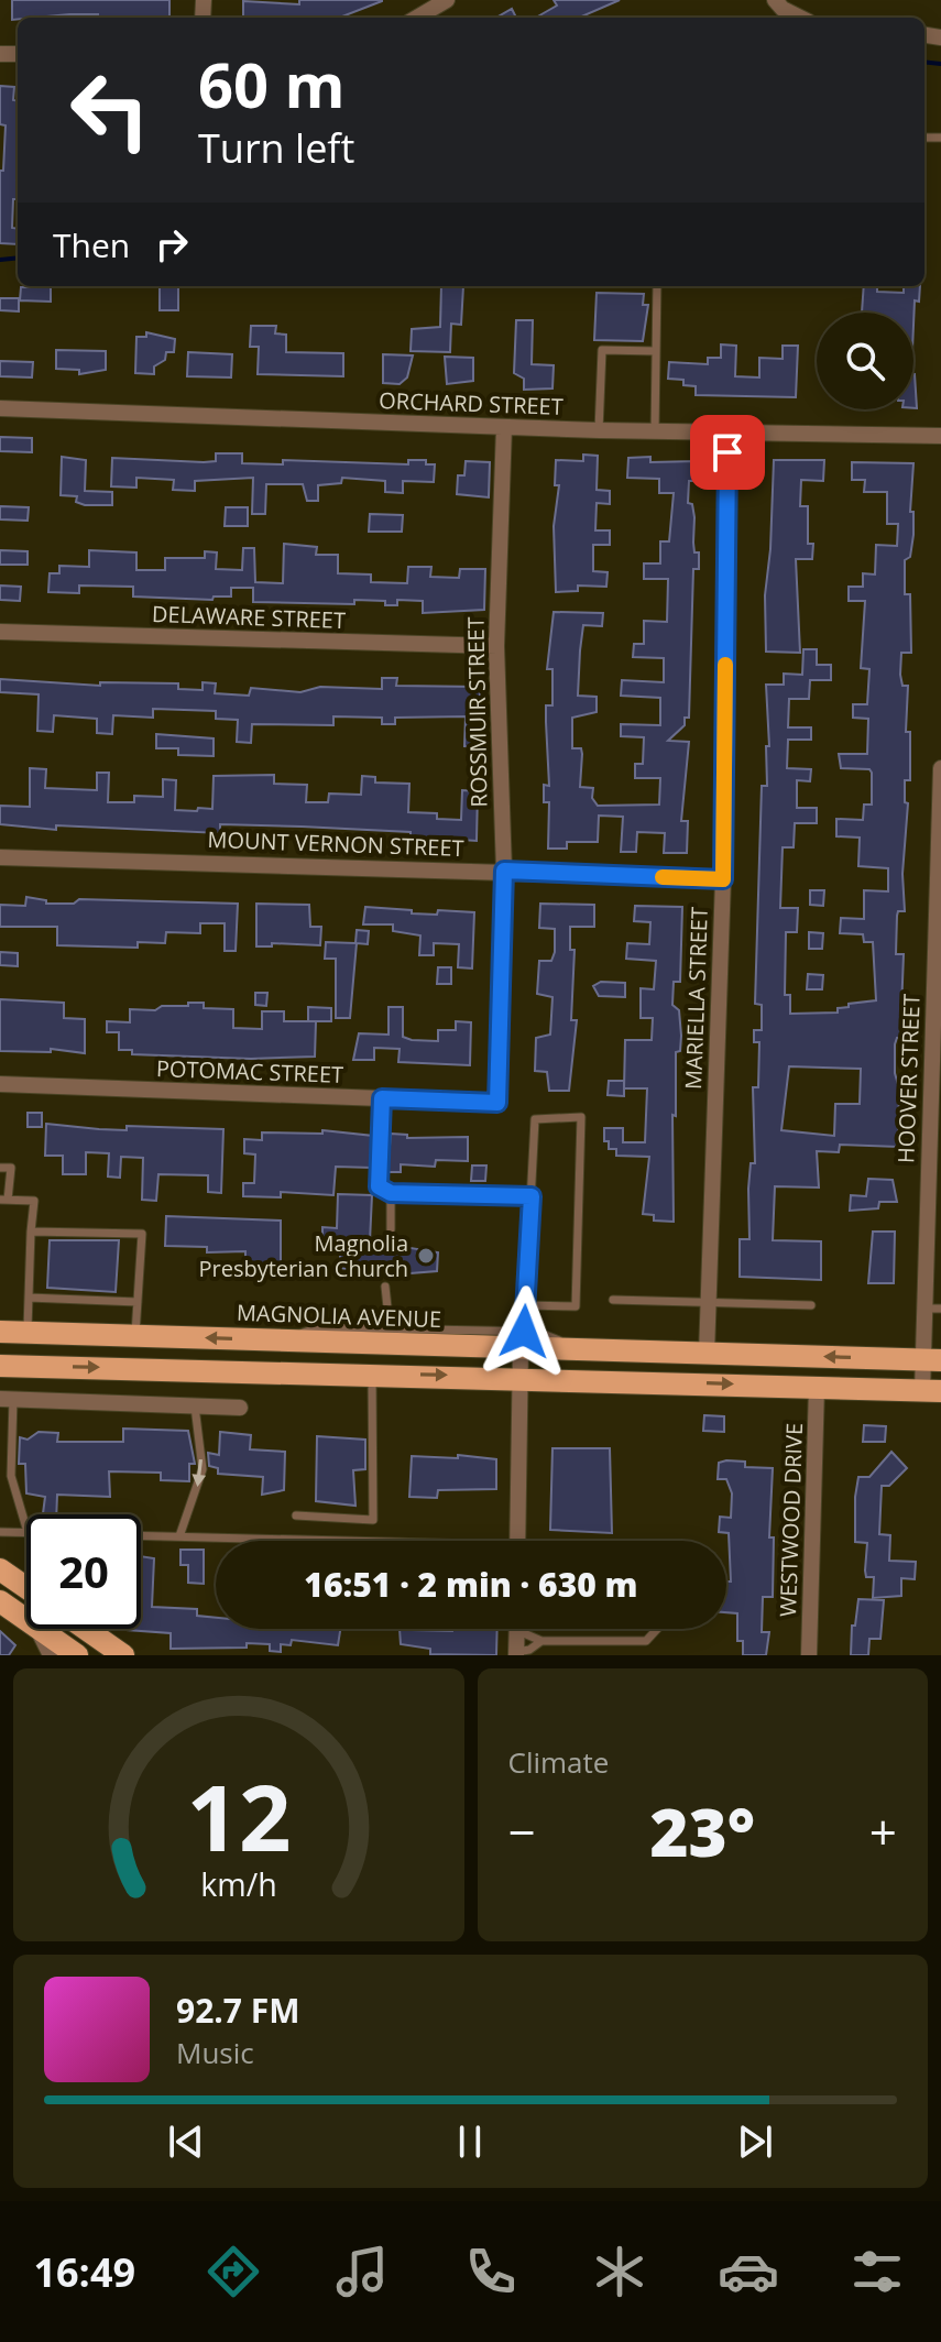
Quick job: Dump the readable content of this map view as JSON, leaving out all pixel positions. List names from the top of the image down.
{
  "streets": {
    "main road": ["MAGNOLIA AVENUE"],
    "street": [
      "ORCHARD STREET",
      "DELAWARE STREET",
      "ROSSMUIR STREET",
      "MOUNT VERNON STREET",
      "MARIELLA STREET",
      "POTOMAC STREET",
      "HOOVER STREET",
      "WESTWOOD DRIVE"
    ]
  },
  "crossings": [
    ["ORCHARD STREET", "ROSSMUIR STREET"],
    ["ORCHARD STREET", "MARIELLA STREET"],
    ["DELAWARE STREET", "ROSSMUIR STREET"],
    ["ROSSMUIR STREET", "MOUNT VERNON STREET"],
    ["ROSSMUIR STREET", "POTOMAC STREET"],
    ["MOUNT VERNON STREET", "MARIELLA STREET"],
    ["MARIELLA STREET", "MAGNOLIA AVENUE"],
    ["HOOVER STREET", "MAGNOLIA AVENUE"]
  ],
  "places": ["Magnolia Presbyterian Church"],
  "page": {
    "turn": ["60 m", "Turn left"],
    "then": "Then",
    "limit": "20",
    "trip": "16:51 · 2 min · 630 m",
    "tile": "Climate",
    "heat": ["−", "23°", "+"],
    "song": ["92.7 FM", "Music"],
    "tabs": "16:49",
    "gauge": ["12", "km/h"]
  }
}
